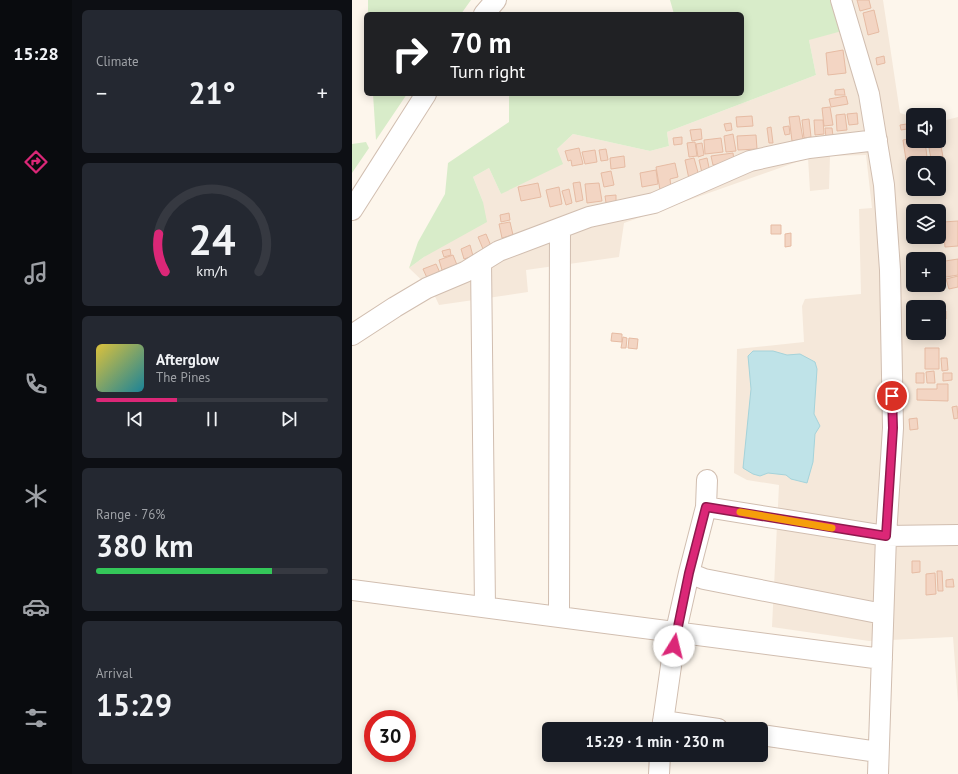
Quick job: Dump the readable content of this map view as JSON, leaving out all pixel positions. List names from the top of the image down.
{
  "page": {
    "tabs": "15:28",
    "tile": [
      "Climate",
      ["Range · 76%", "380 km"],
      ["Arrival", "15:29"]
    ],
    "turn": ["70 m", "Turn right"],
    "heat": ["−", "21°", "+"],
    "map_buttons": ["+", "−"],
    "song": ["Afterglow", "The Pines"],
    "limit": "30",
    "trip": "15:29 · 1 min · 230 m",
    "gauge": ["24", "km/h"]
  }
}
